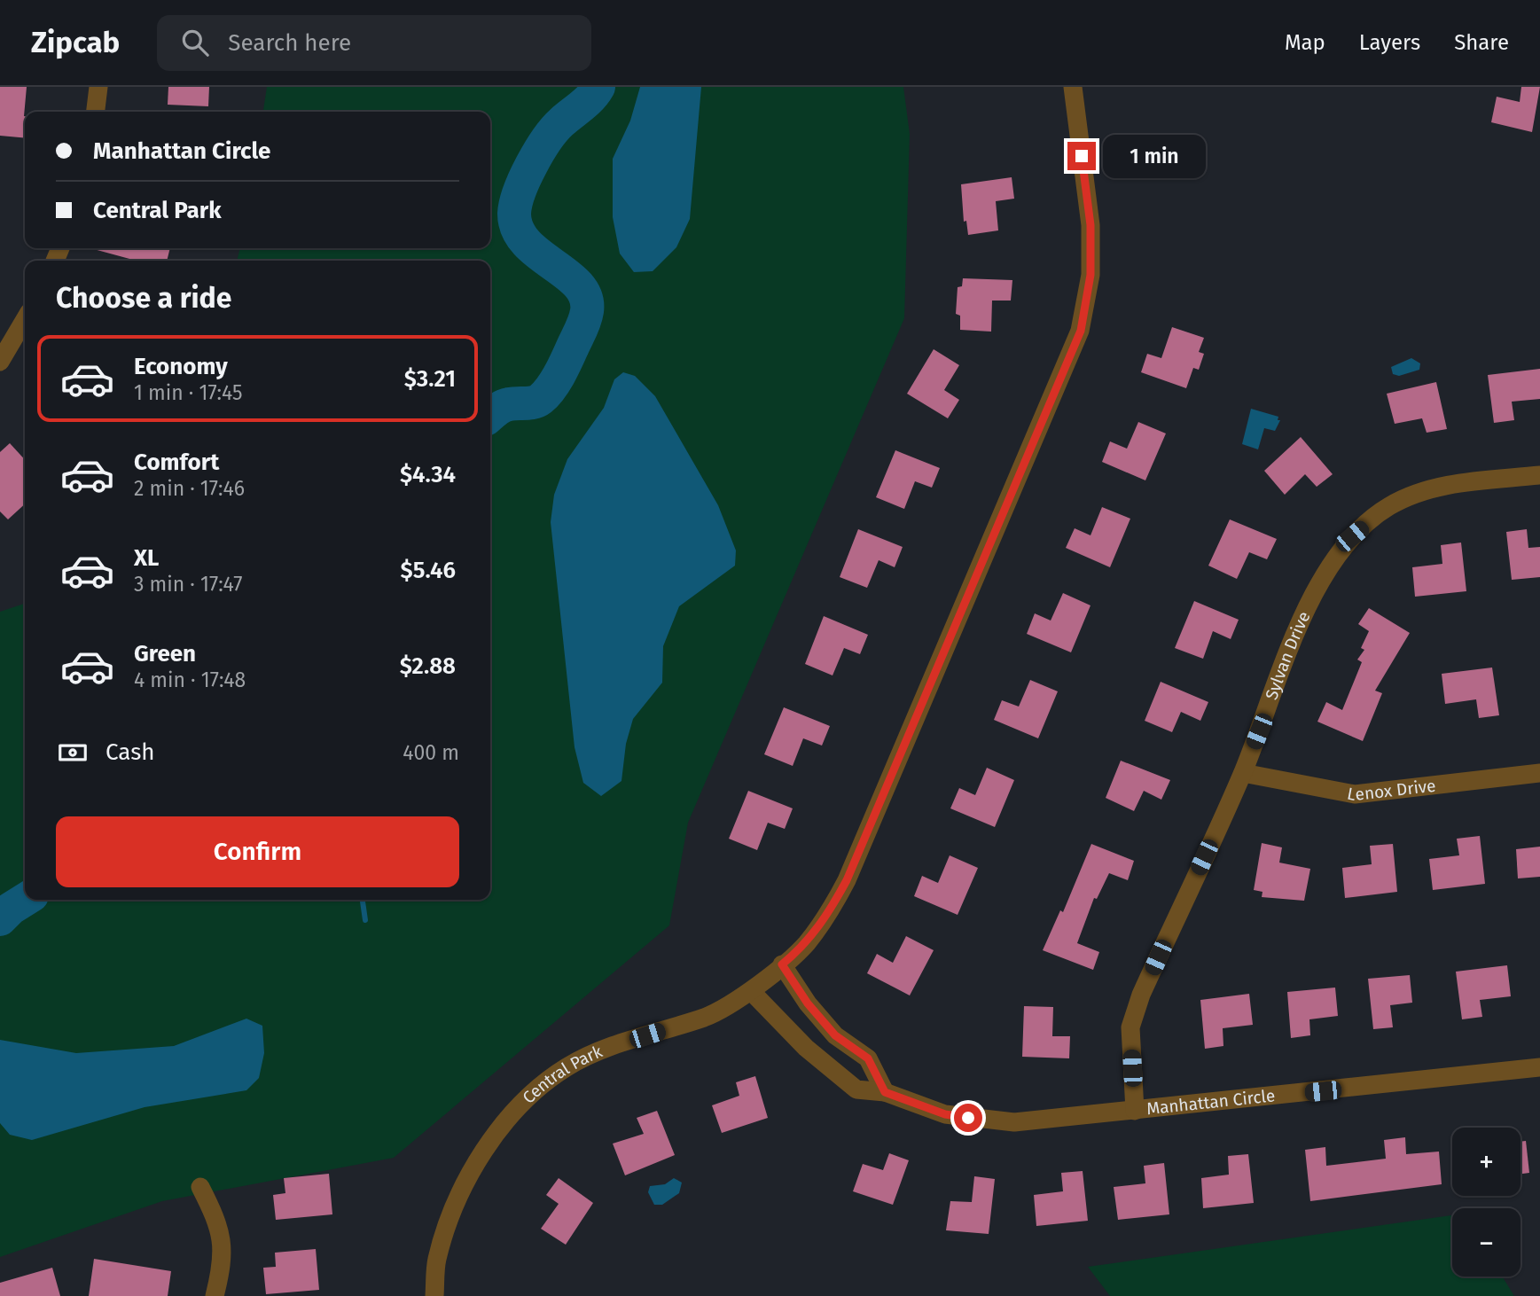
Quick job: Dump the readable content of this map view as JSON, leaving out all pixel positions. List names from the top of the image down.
{
  "streets": {
    "street": [
      "Sylvan Drive",
      "Lenox Drive",
      "Central Park",
      "Manhattan Circle"
    ]
  },
  "crossings": [
    ["Sylvan Drive", "Lenox Drive"],
    ["Sylvan Drive", "Manhattan Circle"],
    ["Central Park", "Manhattan Circle"]
  ],
  "page": {
    "header": "Zipcab",
    "search": "Search here",
    "nav": ["Map", "Layers", "Share"],
    "banner": ["Manhattan Circle", "Central Park"],
    "bubble": "1 min",
    "heading": "Choose a ride",
    "list": [
      {
        "name": "Economy",
        "note": "1 min · 17:45",
        "value": "$3.21"
      },
      {
        "name": "Comfort",
        "note": "2 min · 17:46",
        "value": "$4.34"
      },
      {
        "name": "XL",
        "note": "3 min · 17:47",
        "value": "$5.46"
      },
      {
        "name": "Green",
        "note": "4 min · 17:48",
        "value": "$2.88"
      }
    ],
    "pay": ["Cash", "400 m"],
    "buttons": "Confirm",
    "map_buttons": ["+", "−"]
  }
}
